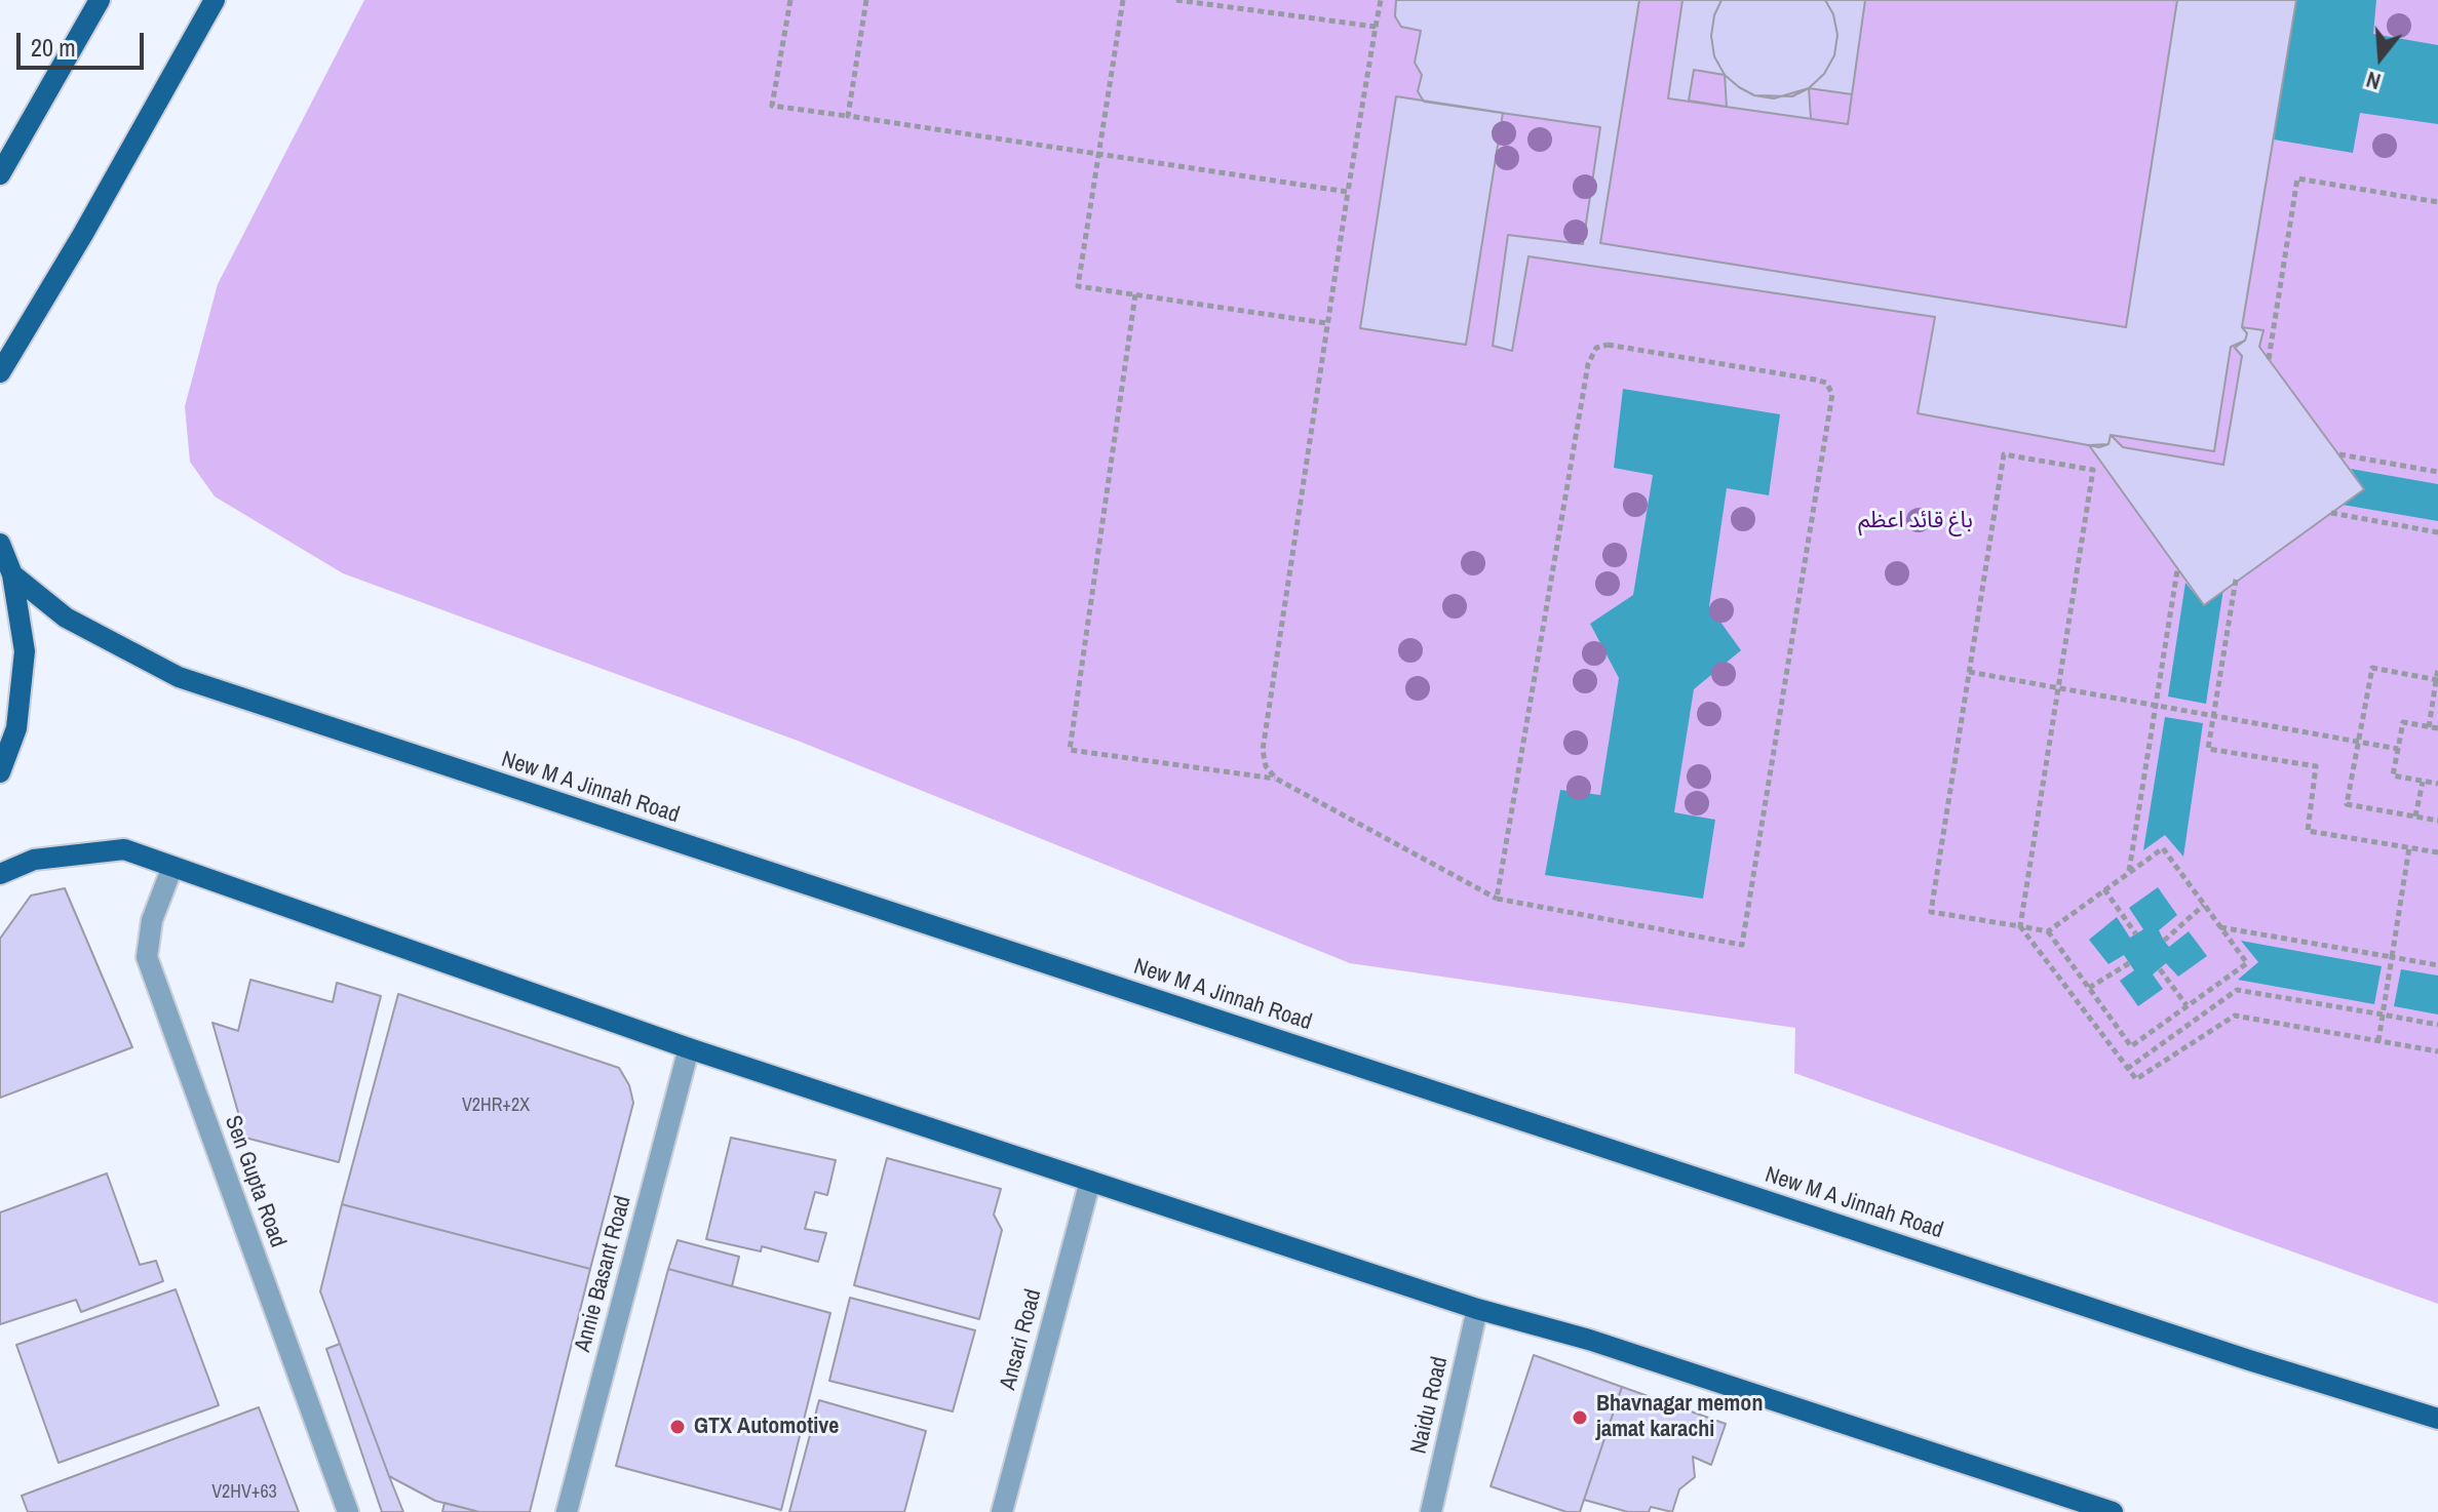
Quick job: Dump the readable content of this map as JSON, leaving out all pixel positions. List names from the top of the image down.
{
  "streets": {
    "main road": ["New M A Jinnah Road"],
    "street": [
      "Sen Gupta Road",
      "Annie Basant Road",
      "Ansari Road",
      "Naidu Road"
    ]
  },
  "parks": ["باغ قائد اعظم"],
  "places": ["Bhavnagar memon jamat karachi", "GTX Automotive"],
  "house_numbers": ["V2HR+2X", "V2HV+63"],
  "scale_bar": "20 m",
  "north": "bottom"
}
